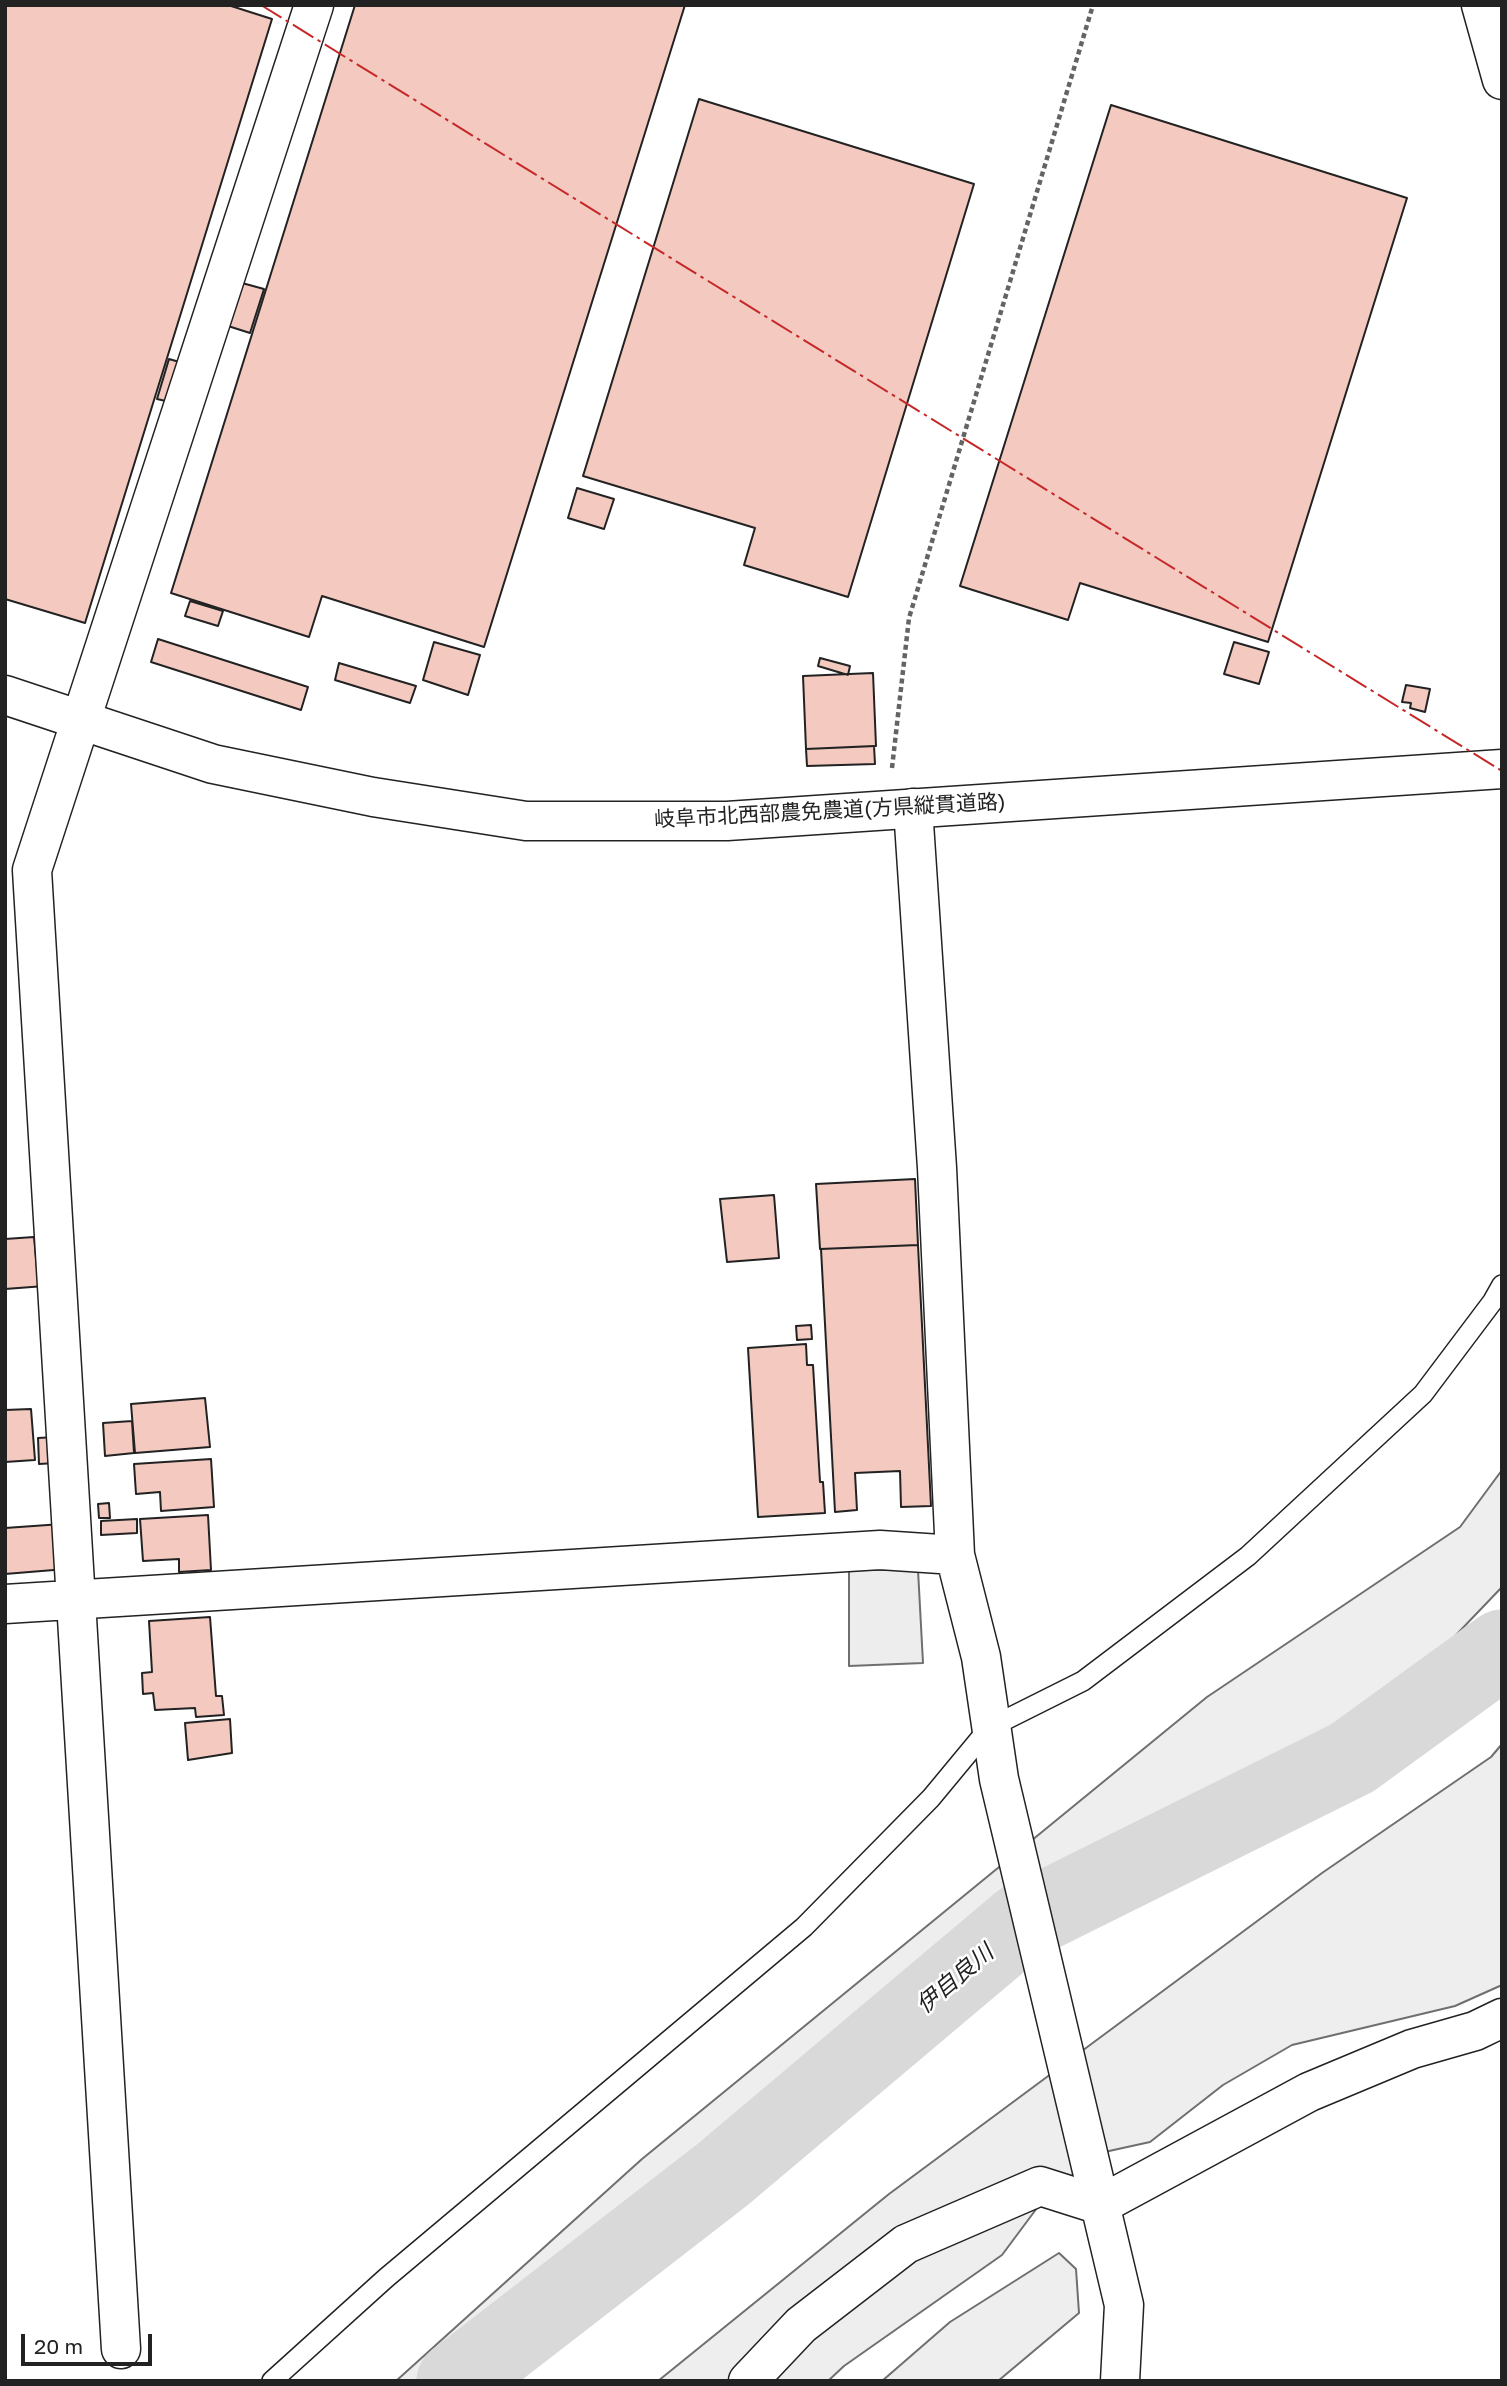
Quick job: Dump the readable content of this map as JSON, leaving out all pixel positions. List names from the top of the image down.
{
  "streets": {
    "street": ["岐阜市北西部農免農道(方県縦貫道路)"]
  },
  "water": ["伊自良川"],
  "scale_bar": "20 m"
}
